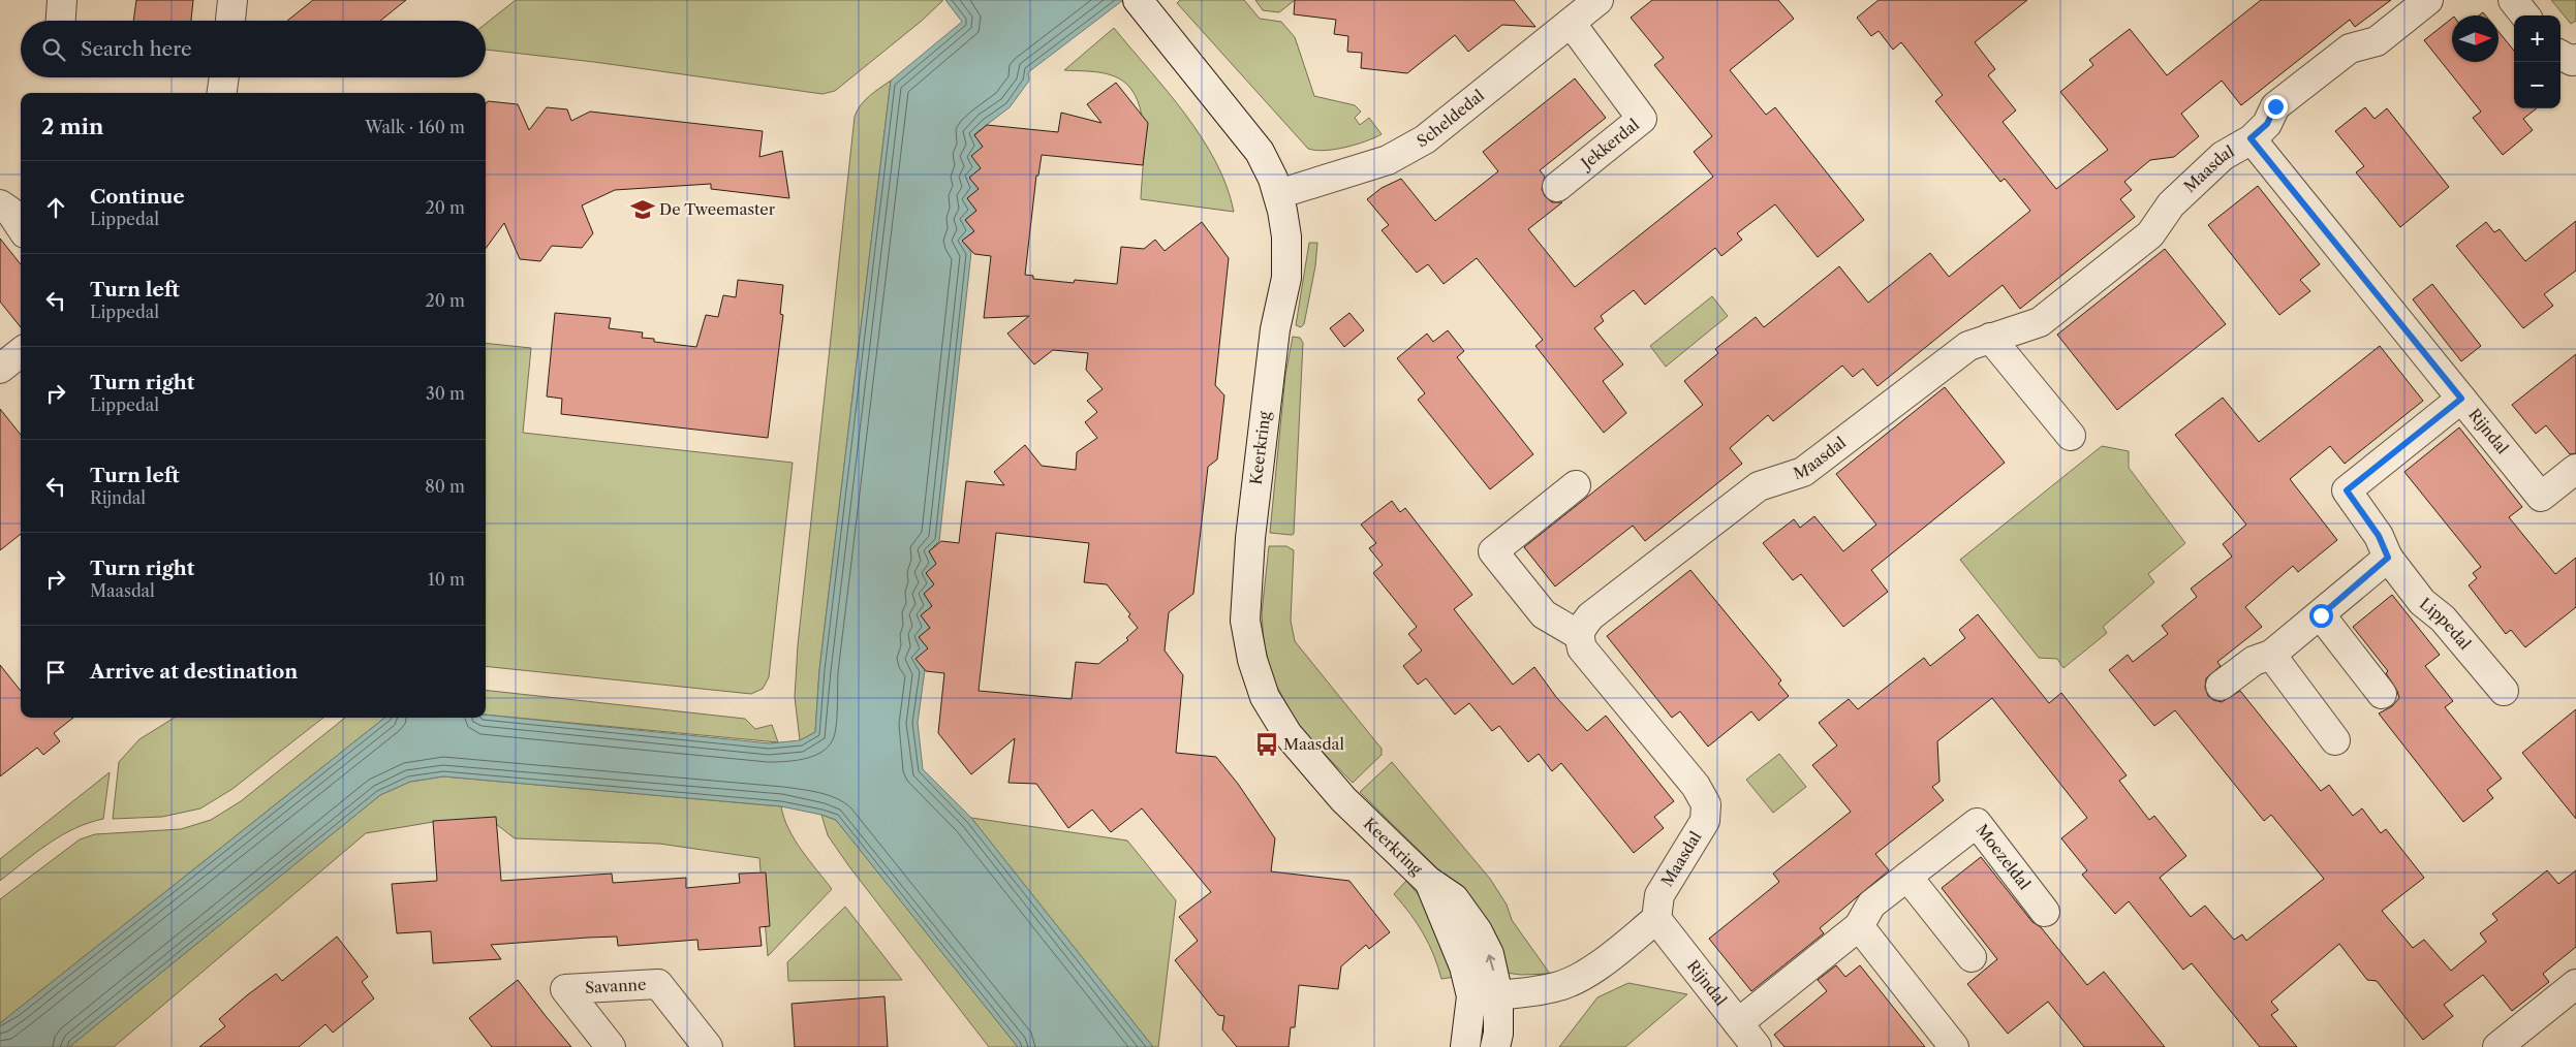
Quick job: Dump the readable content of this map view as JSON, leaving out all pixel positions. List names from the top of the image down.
{
  "streets": {
    "street": [
      "Scheldedal",
      "Jekkerdal",
      "Maasdal",
      "Rijndal",
      "Keerkring",
      "Lippedal",
      "Moezeldal",
      "Savanne"
    ]
  },
  "crossings": [
    ["Scheldedal", "Jekkerdal"],
    ["Scheldedal", "Keerkring"],
    ["Maasdal", "Rijndal"],
    ["Rijndal", "Lippedal"],
    ["Rijndal", "Moezeldal"]
  ],
  "places": {
    "school or university": ["De Tweemaster"],
    "bus stop": ["Maasdal"]
  },
  "north": "right",
  "page": {
    "map_buttons": ["+", "−"],
    "search": "Search here",
    "heading": ["2 min", "Walk · 160 m"],
    "list": [
      ["Continue", "Lippedal", "20 m"],
      ["Turn left", "Lippedal", "20 m"],
      ["Turn right", "Lippedal", "30 m"],
      ["Turn left", "Rijndal", "80 m"],
      ["Turn right", "Maasdal", "10 m"],
      "Arrive at destination"
    ]
  }
}
